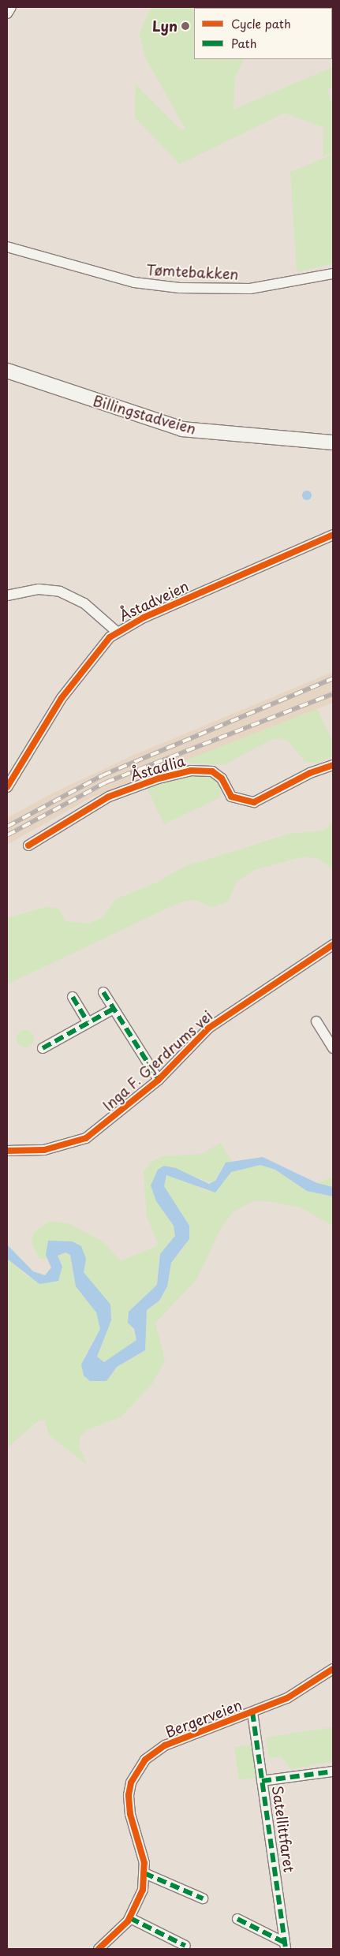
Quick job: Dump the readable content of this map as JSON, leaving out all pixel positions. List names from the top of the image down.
{
  "streets": {
    "main road": ["Billingstadveien"],
    "street": [
      "Tømtebakken",
      "Åstadveien",
      "Åstadlia",
      "Inga F. Gjerdrums vei",
      "Bergerveien",
      "Satellittfaret"
    ]
  },
  "crossings": [
    ["Bergerveien", "Satellittfaret"]
  ],
  "places": ["Lyn"],
  "legend": ["Cycle path", "Path"]
}
